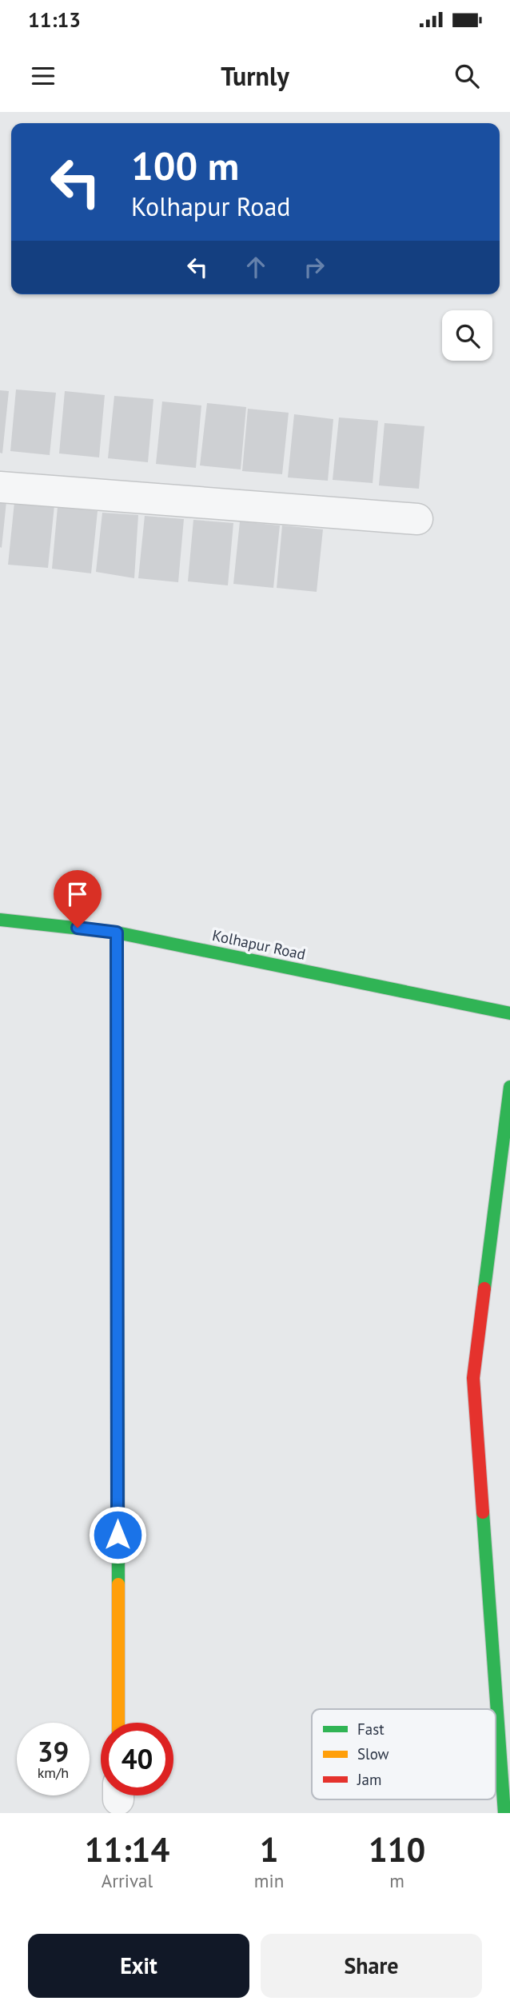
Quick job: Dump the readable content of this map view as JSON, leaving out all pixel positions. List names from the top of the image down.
{
  "streets": {
    "street": ["Kolhapur Road"]
  },
  "legend": ["Fast", "Slow", "Jam"],
  "page": {
    "status": "11:13",
    "header": "Turnly",
    "turn": ["100 m", "Kolhapur Road"],
    "speed": "39 km/h",
    "limit": "40",
    "eta": [
      "11:14",
      "Arrival",
      "1",
      "min",
      "110",
      "m"
    ],
    "buttons": ["Exit", "Share"]
  }
}
